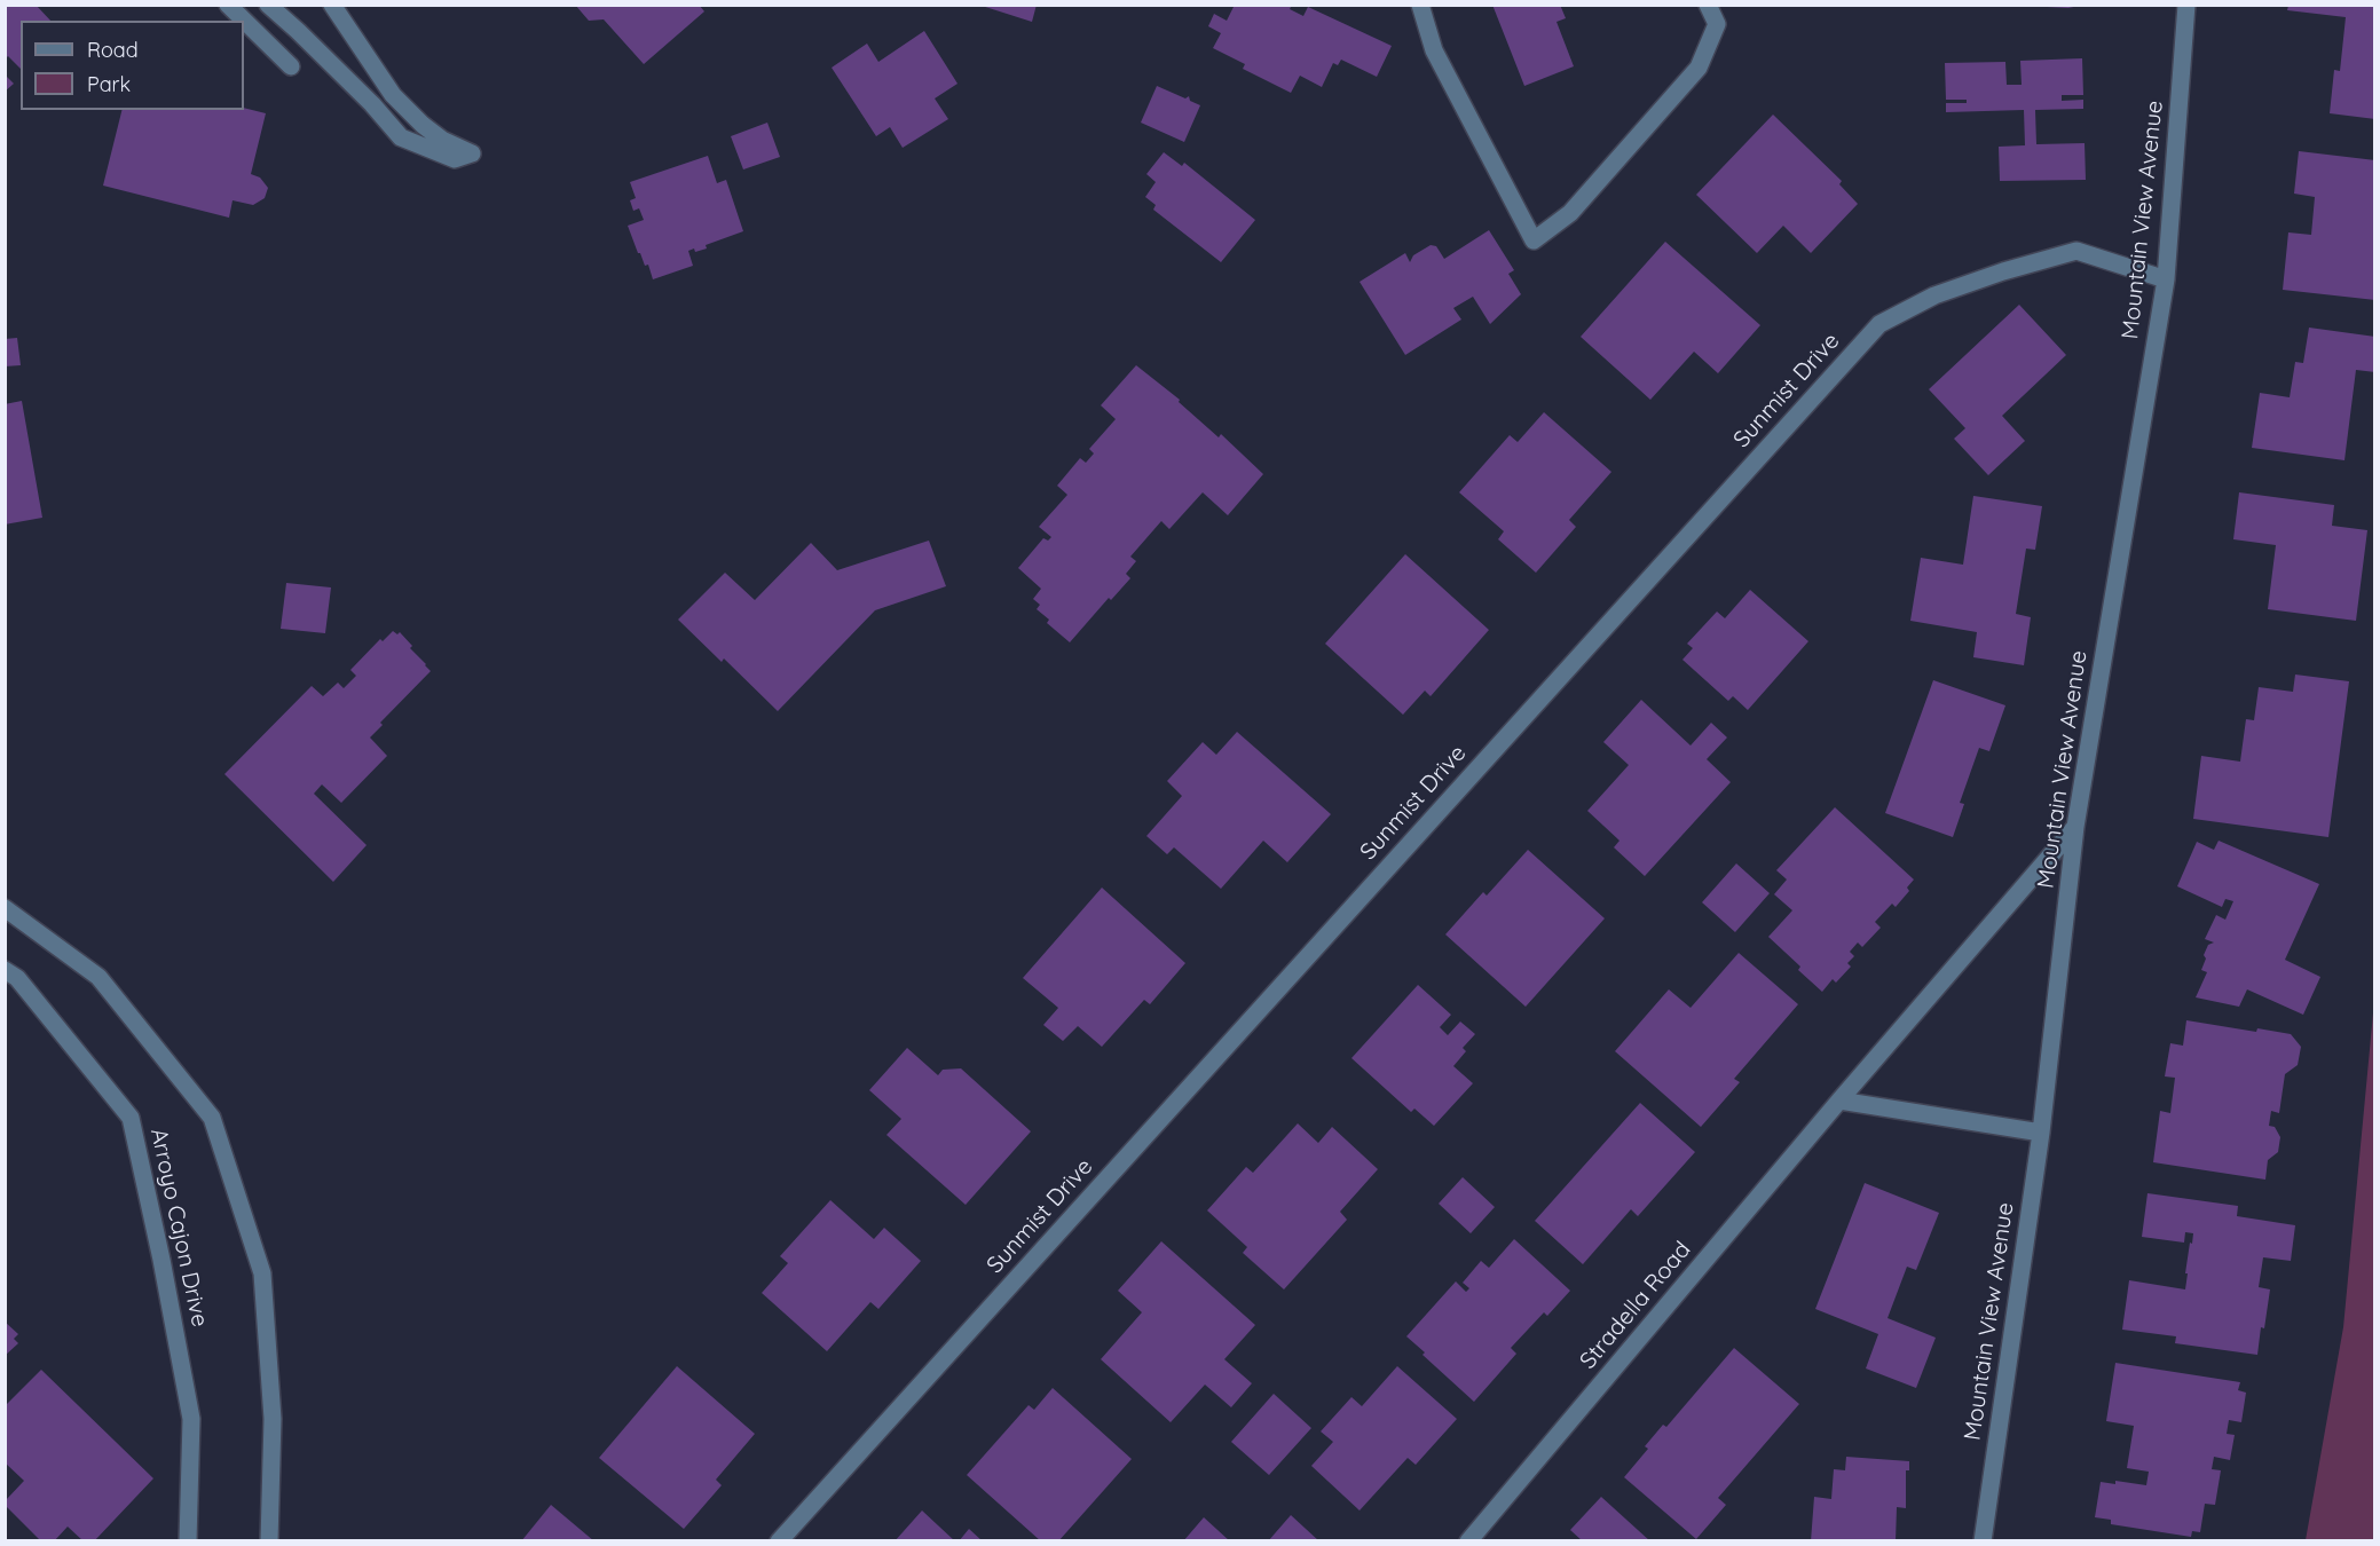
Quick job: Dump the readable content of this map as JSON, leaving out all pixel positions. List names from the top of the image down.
{
  "streets": {
    "street": [
      "Mountain View Avenue",
      "Sunmist Drive",
      "Arroyo Cajon Drive",
      "Stradella Road"
    ]
  },
  "crossings": [
    ["Mountain View Avenue", "Sunmist Drive"],
    ["Mountain View Avenue", "Stradella Road"]
  ],
  "legend": ["Road", "Park"]
}
